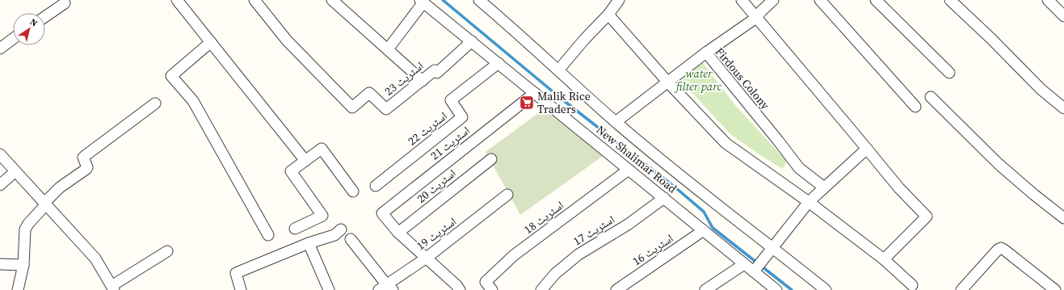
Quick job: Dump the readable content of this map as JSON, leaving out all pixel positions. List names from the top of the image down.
{
  "streets": {
    "street": [
      "اسٹریٹ 23",
      "Firdous Colony",
      "اسٹریٹ 22",
      "اسٹریٹ 21",
      "New Shalimar Road",
      "اسٹریٹ 20",
      "اسٹریٹ 18",
      "اسٹریٹ 17",
      "اسٹریٹ 19",
      "اسٹریٹ 16"
    ]
  },
  "crossings": [
    ["اسٹریٹ 23", "New Shalimar Road"],
    ["اسٹریٹ 22", "New Shalimar Road"],
    ["اسٹریٹ 21", "New Shalimar Road"],
    ["اسٹریٹ 21", "اسٹریٹ 20"],
    ["New Shalimar Road", "اسٹریٹ 18"],
    ["New Shalimar Road", "اسٹریٹ 17"],
    ["New Shalimar Road", "اسٹریٹ 16"]
  ],
  "parks": ["water filter parc"],
  "places": {
    "supermarket": ["Malik Rice Traders"]
  },
  "north": "top right"
}
